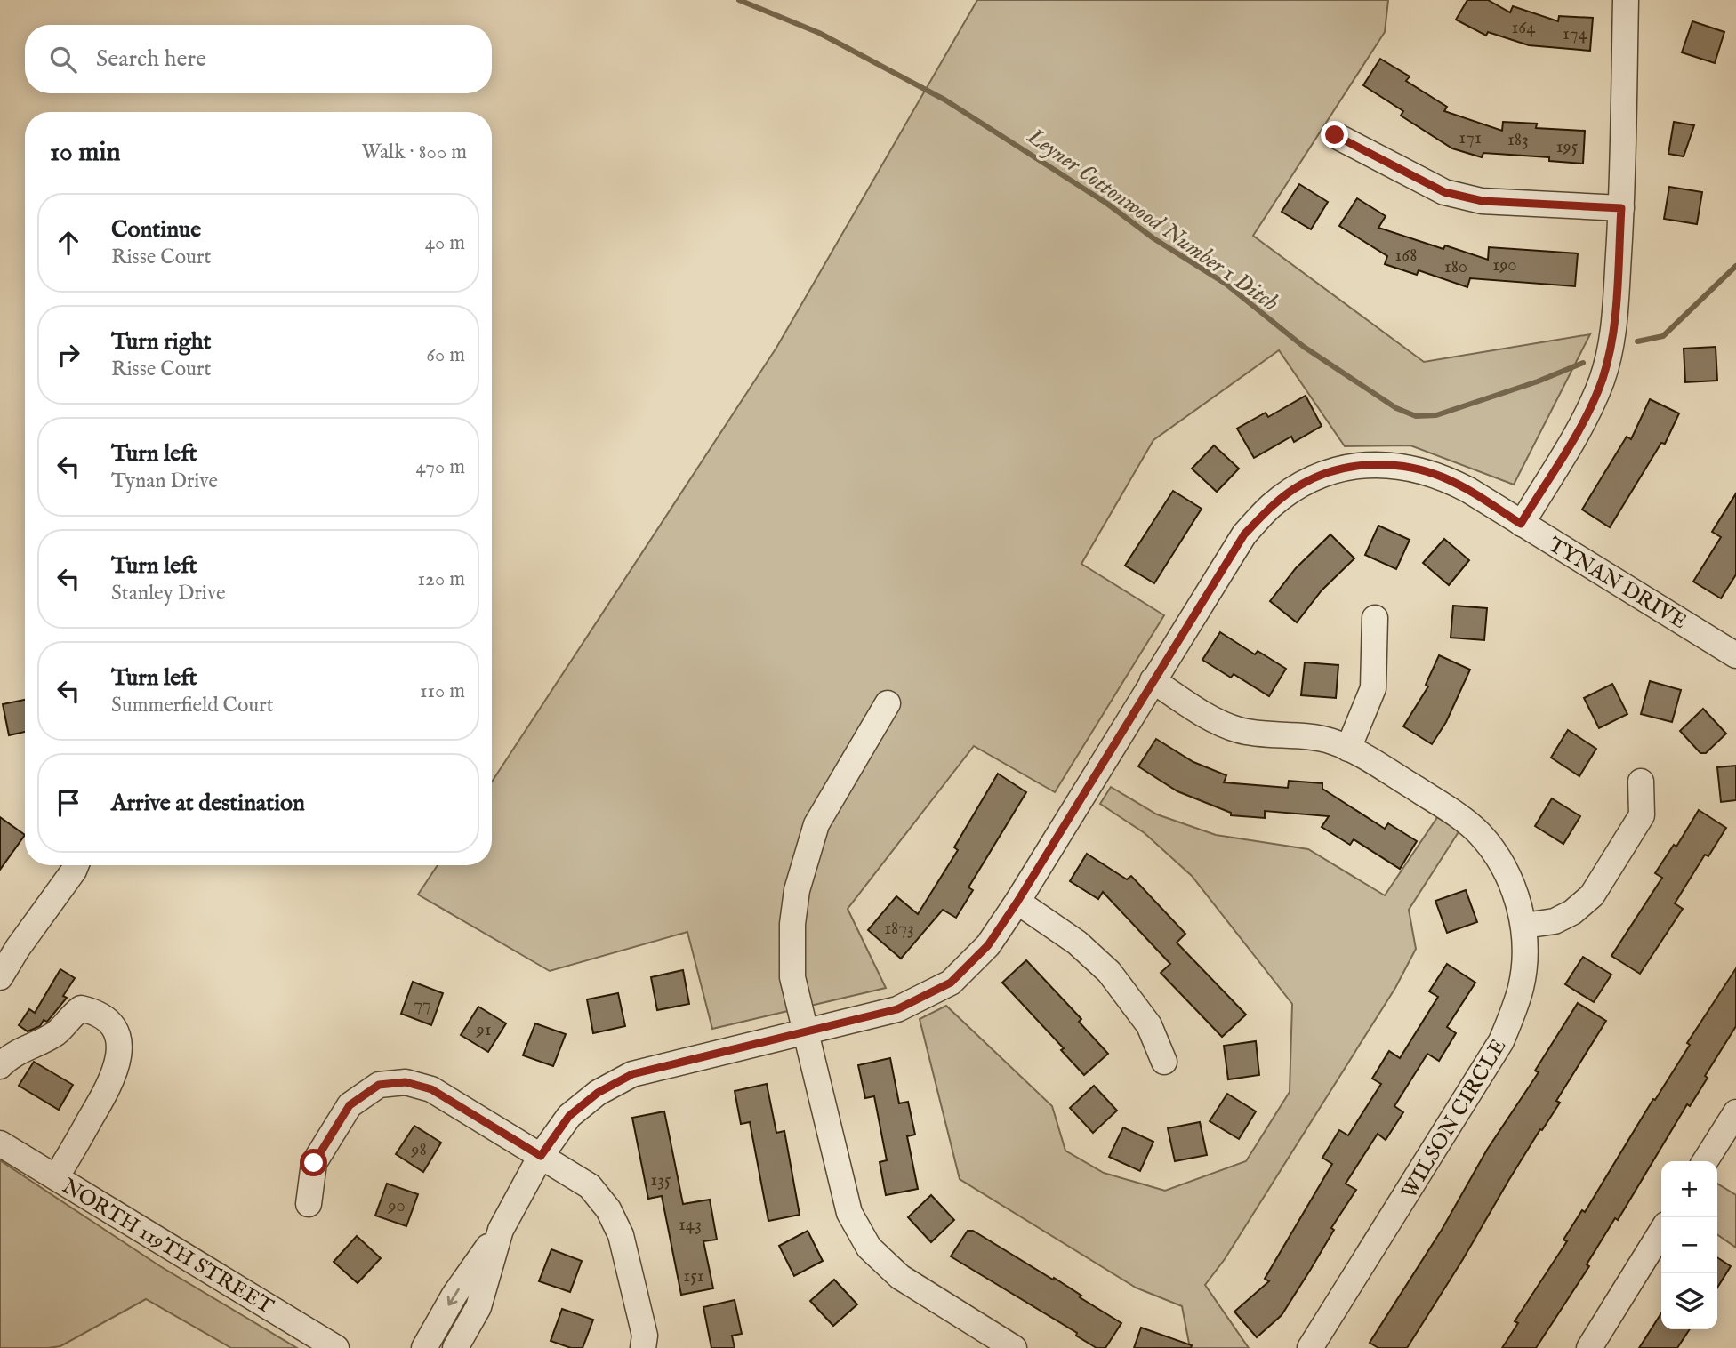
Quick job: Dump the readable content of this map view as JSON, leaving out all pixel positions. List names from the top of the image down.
{
  "streets": {
    "street": ["TYNAN DRIVE", "WILSON CIRCLE", "NORTH 119TH STREET"]
  },
  "crossings": [
    ["TYNAN DRIVE", "WILSON CIRCLE"]
  ],
  "water": ["Leyner Cottonwood Number 1 Ditch"],
  "house_numbers": [
    "164",
    "174",
    "171",
    "183",
    "195",
    "168",
    "190",
    "180",
    "1873",
    "77",
    "91",
    "98",
    "135",
    "90",
    "143",
    "151"
  ],
  "page": {
    "search": "Search here",
    "heading": ["10 min", "Walk · 800 m"],
    "list": [
      ["Continue", "Risse Court", "40 m"],
      ["Turn right", "Risse Court", "60 m"],
      ["Turn left", "Tynan Drive", "470 m"],
      ["Turn left", "Stanley Drive", "120 m"],
      ["Turn left", "Summerfield Court", "110 m"],
      "Arrive at destination"
    ],
    "map_buttons": ["+", "−"]
  }
}
